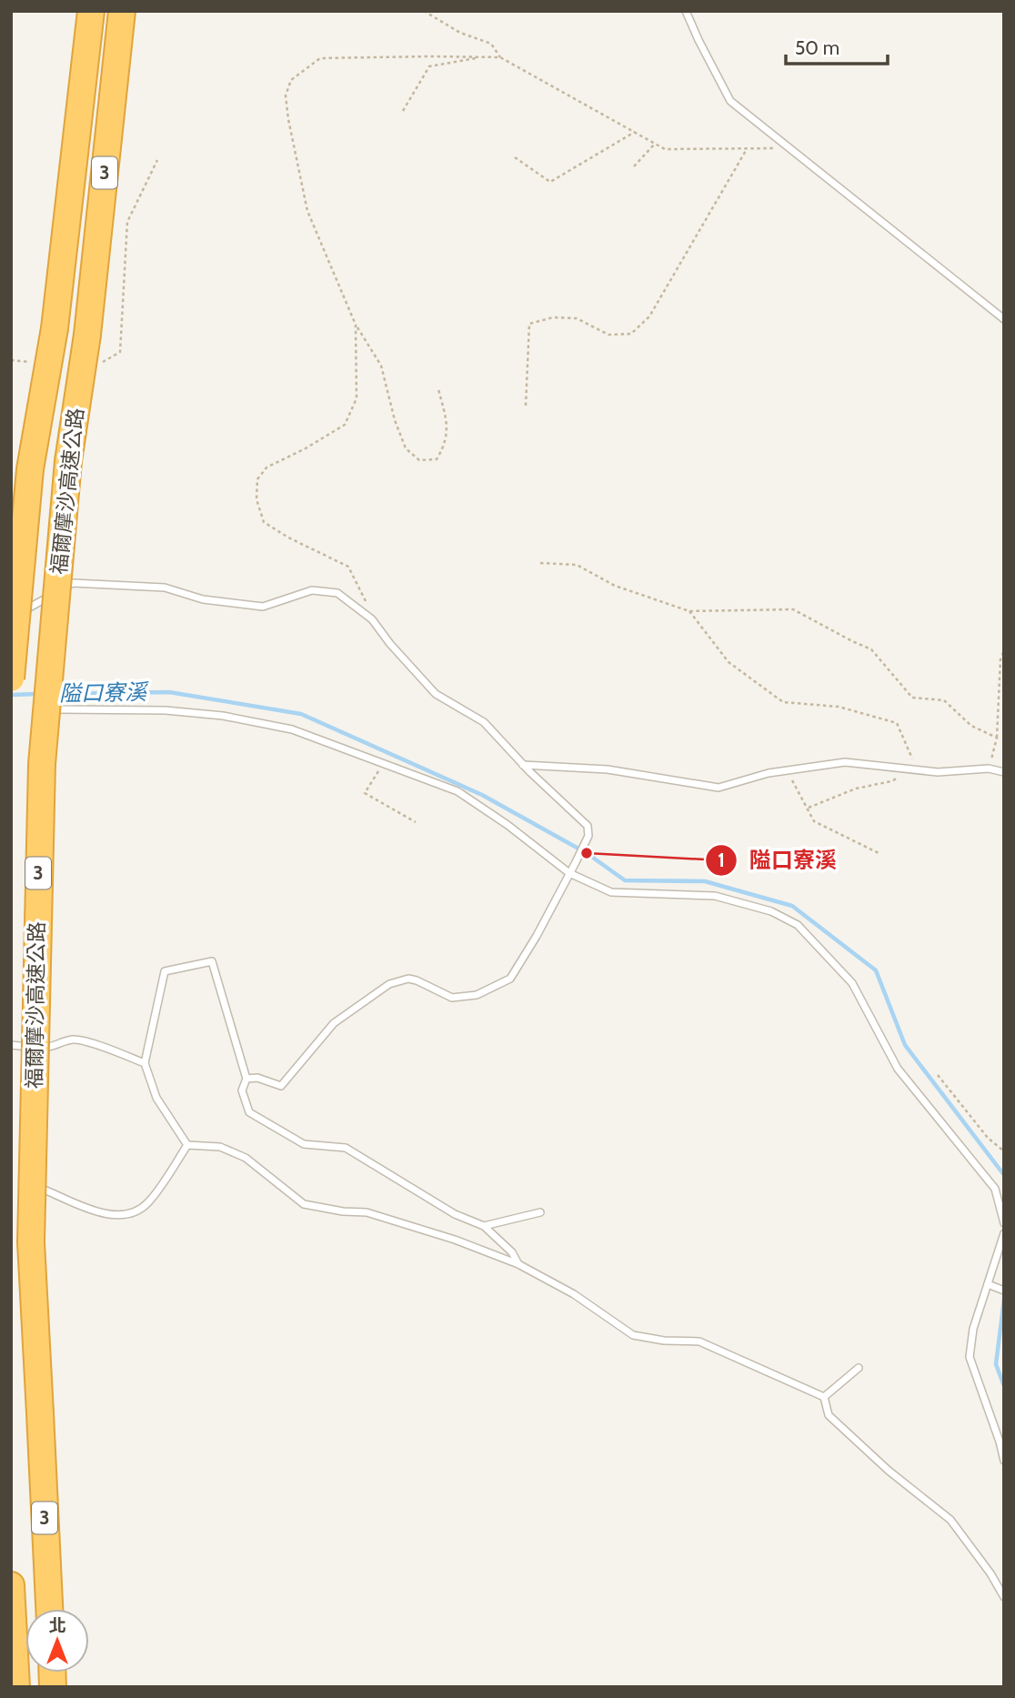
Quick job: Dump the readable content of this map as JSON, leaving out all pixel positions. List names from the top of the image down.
{
  "streets": {
    "highway": ["3", "福爾摩沙高速公路"]
  },
  "water": ["隘口寮溪"],
  "places": ["隘口寮溪"],
  "scale_bar": "50 m",
  "north": "top"
}
